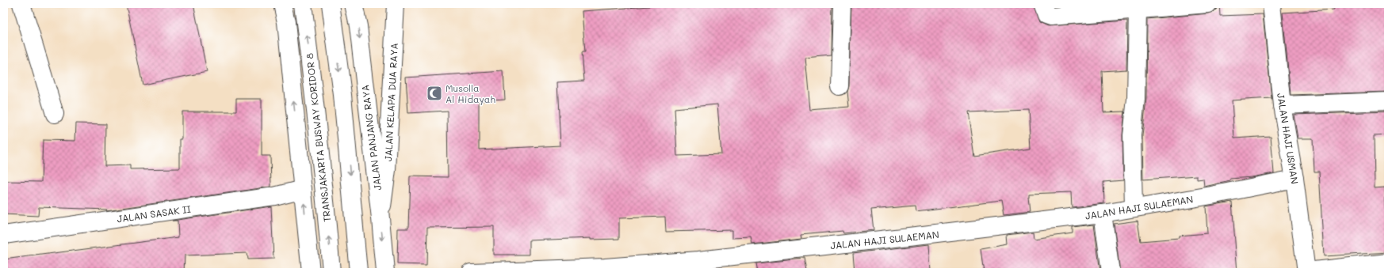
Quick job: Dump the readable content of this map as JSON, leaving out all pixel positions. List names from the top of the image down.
{
  "streets": {
    "street": [
      "JALAN KELAPA DUA RAYA",
      "TRANSJAKARTA BUSWAY KORIDOR 8",
      "JALAN PANJANG RAYA",
      "JALAN HAJI USMAN",
      "JALAN HAJI SULAEMAN",
      "JALAN SASAK II"
    ]
  },
  "crossings": [
    ["JALAN KELAPA DUA RAYA", "JALAN PANJANG RAYA"],
    ["JALAN HAJI USMAN", "JALAN HAJI SULAEMAN"]
  ],
  "places": {
    "mosque": ["Musolla Al Hidayah"]
  }
}
